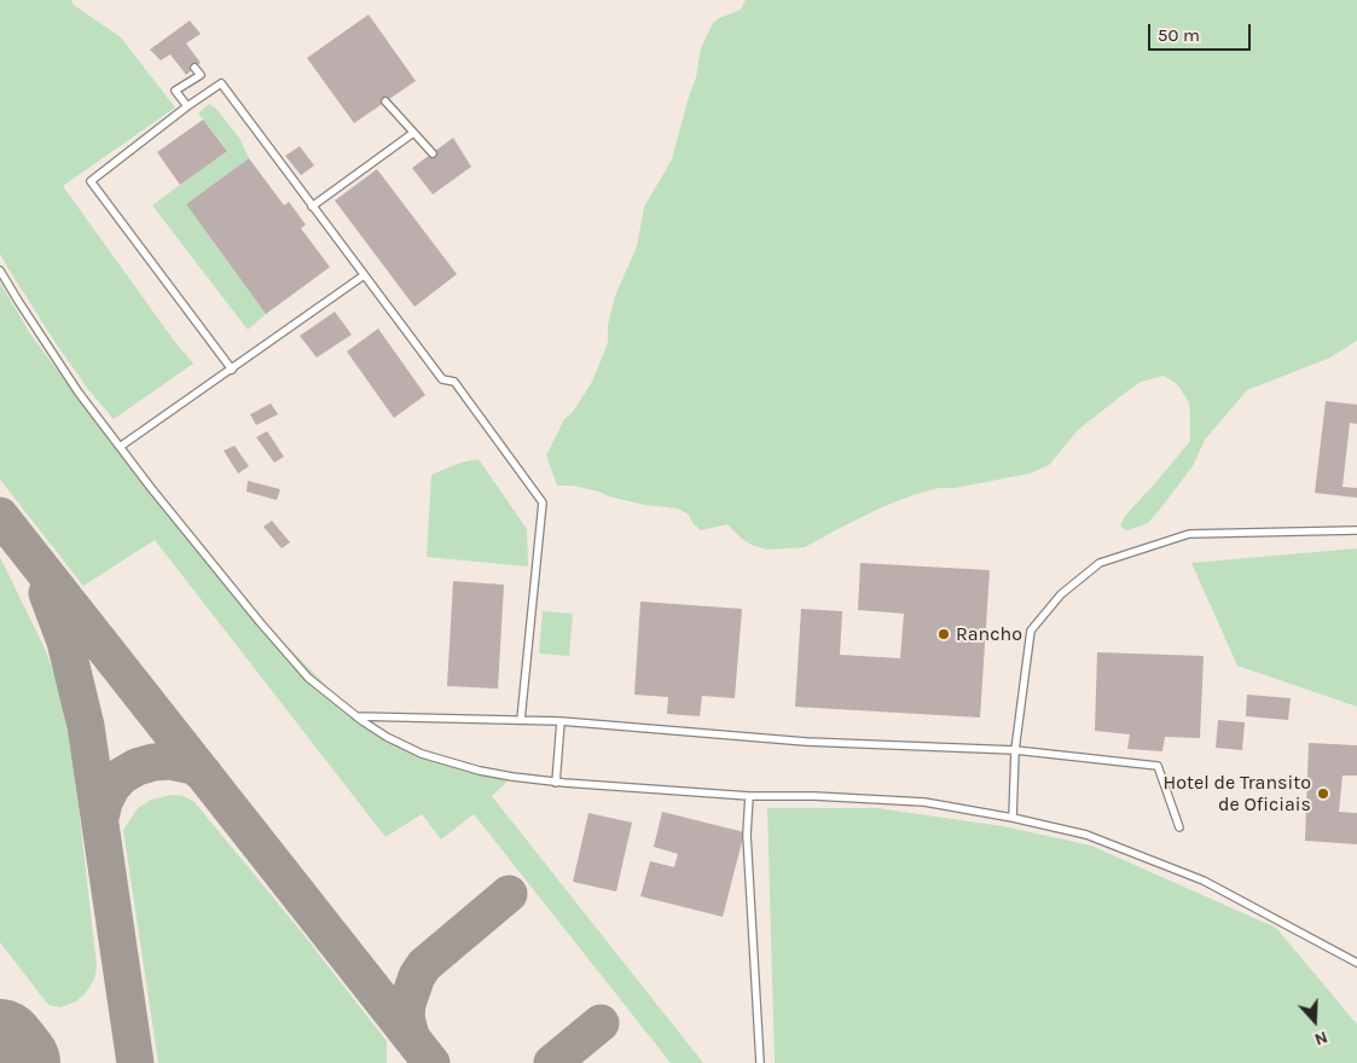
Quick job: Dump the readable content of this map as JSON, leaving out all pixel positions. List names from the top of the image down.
{
  "places": ["Rancho", "Hotel de Transito de Oficiais"],
  "scale_bar": "50 m",
  "north": "bottom"
}
